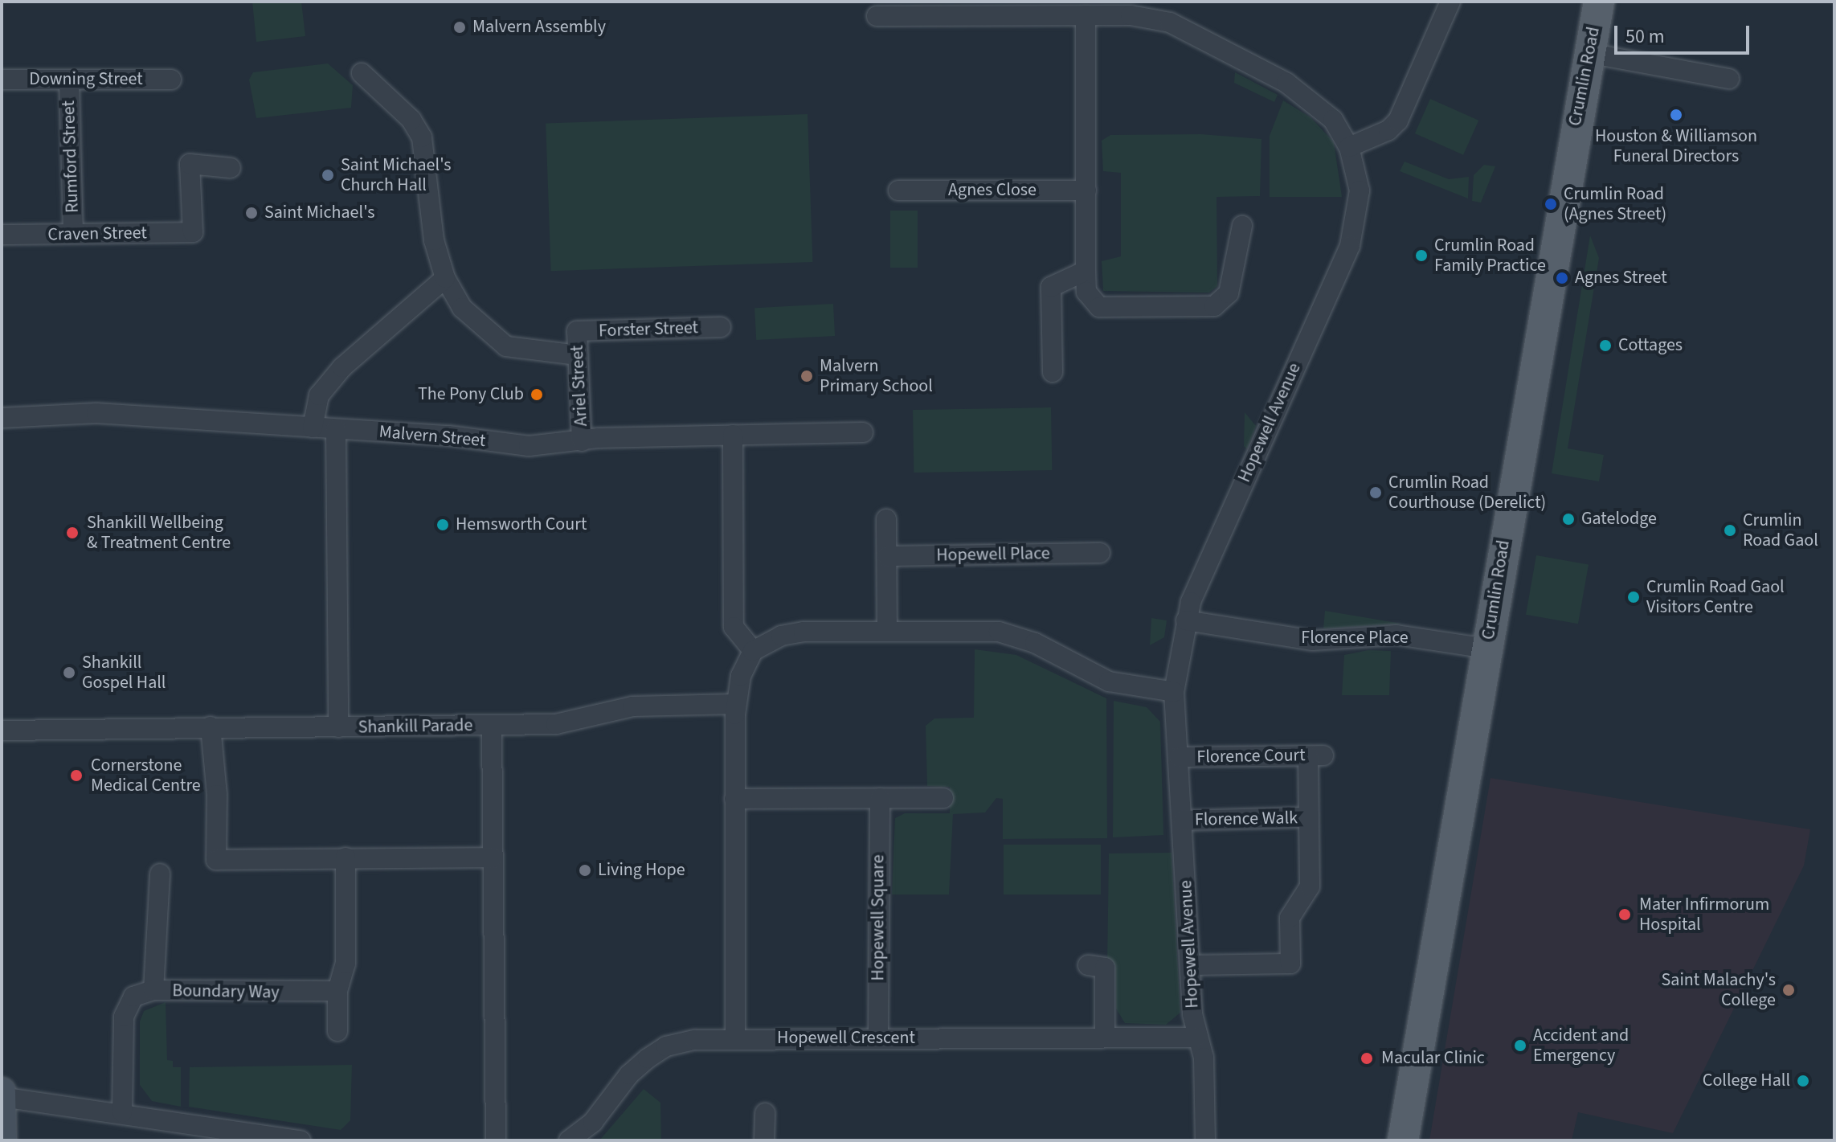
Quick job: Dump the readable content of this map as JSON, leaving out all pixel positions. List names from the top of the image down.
{
  "streets": {
    "main road": ["Crumlin Road"],
    "street": [
      "Downing Street",
      "Rumford Street",
      "Agnes Close",
      "Craven Street",
      "Forster Street",
      "Ariel Street",
      "Hopewell Avenue",
      "Malvern Street",
      "Hopewell Place",
      "Florence Place",
      "Shankill Parade",
      "Florence Court",
      "Florence Walk",
      "Hopewell Square",
      "Boundary Way",
      "Hopewell Crescent"
    ]
  },
  "crossings": [
    ["Crumlin Road", "Florence Place"],
    ["Downing Street", "Rumford Street"],
    ["Rumford Street", "Craven Street"],
    ["Forster Street", "Ariel Street"],
    ["Ariel Street", "Malvern Street"],
    ["Hopewell Avenue", "Florence Place"],
    ["Hopewell Avenue", "Florence Court"],
    ["Hopewell Avenue", "Florence Walk"],
    ["Hopewell Avenue", "Hopewell Crescent"],
    ["Florence Court", "Florence Walk"],
    ["Hopewell Square", "Hopewell Crescent"]
  ],
  "places": [
    "Malvern Assembly",
    "Houston & Williamson Funeral Directors",
    "Saint Michael's Church Hall",
    "Crumlin Road (Agnes Street)",
    "Saint Michael's",
    "Crumlin Road Family Practice",
    "Agnes Street",
    "Cottages",
    "Malvern Primary School",
    "The Pony Club",
    "Crumlin Road Courthouse (Derelict)",
    "Gatelodge",
    "Hemsworth Court",
    "Crumlin Road Gaol",
    "Shankill Wellbeing & Treatment Centre",
    "Crumlin Road Gaol Visitors Centre",
    "Shankill Gospel Hall",
    "Cornerstone Medical Centre",
    "Living Hope",
    "Mater Infirmorum Hospital",
    "Saint Malachy's College",
    "Accident and Emergency",
    "Macular Clinic",
    "College Hall"
  ],
  "scale_bar": "50 m"
}
